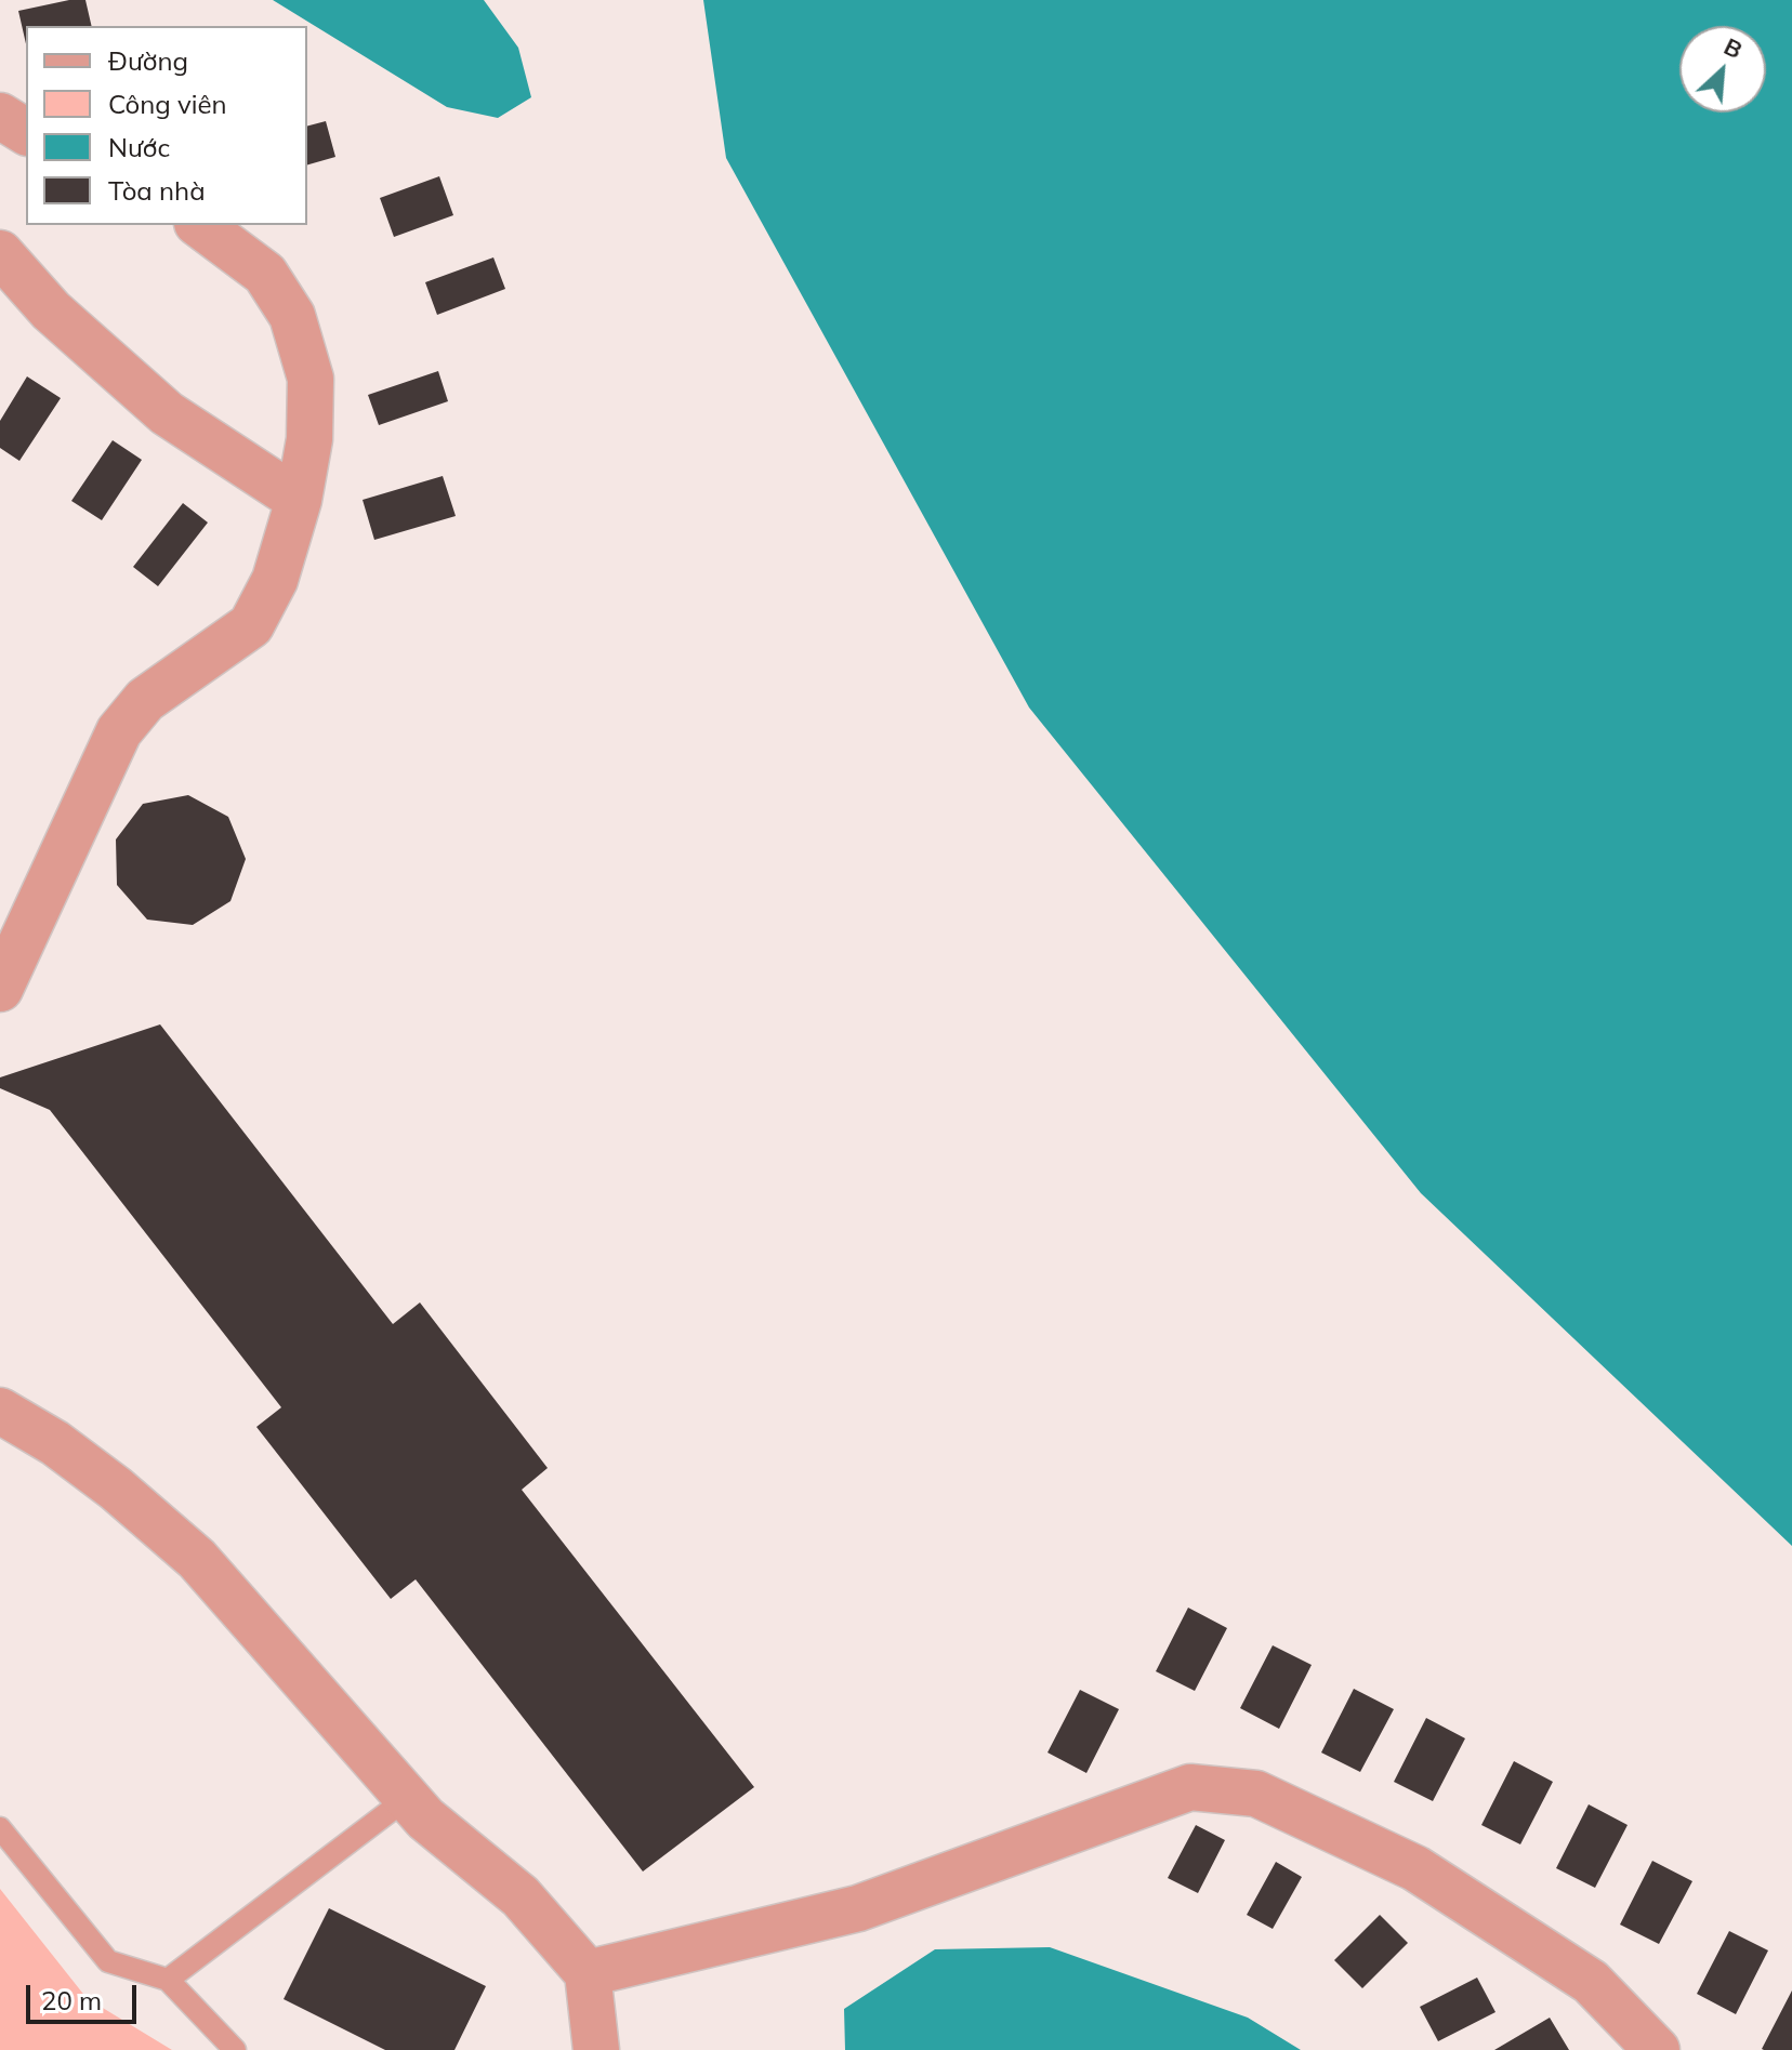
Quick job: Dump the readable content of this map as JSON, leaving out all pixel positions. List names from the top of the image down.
{
  "legend": [
    "Đường",
    "Công viên",
    "Nước",
    "Tòa nhà"
  ],
  "scale_bar": "20 m",
  "north": "top right"
}
